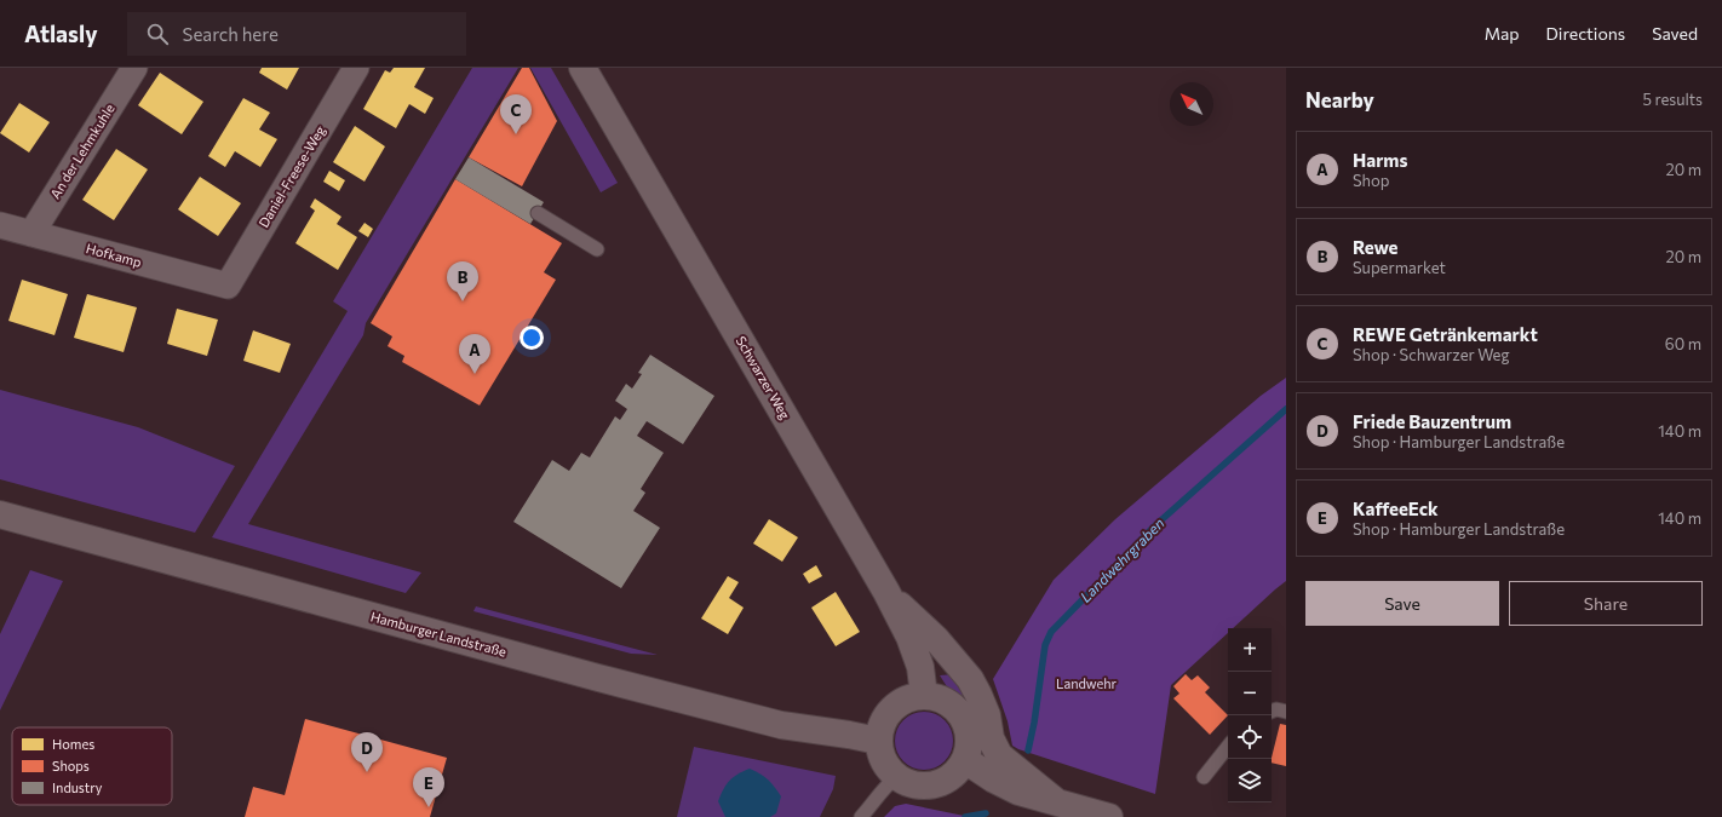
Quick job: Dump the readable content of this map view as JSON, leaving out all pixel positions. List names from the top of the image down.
{
  "streets": {
    "main road": ["Schwarzer Weg", "Hamburger Landstraße"],
    "street": ["An der Lehmkuhle", "Daniel-Freese-Weg", "Hofkamp"]
  },
  "crossings": [
    ["An der Lehmkuhle", "Hofkamp"],
    ["Daniel-Freese-Weg", "Hofkamp"],
    ["Schwarzer Weg", "Hamburger Landstraße"]
  ],
  "water": ["Landwehrgraben"],
  "parks": ["Landwehr"],
  "legend": ["Homes", "Shops", "Industry"],
  "north": "top left",
  "page": {
    "header": "Atlasly",
    "search": "Search here",
    "nav": ["Map", "Directions", "Saved"],
    "heading": ["Nearby", "5 results"],
    "pins": [
      "C",
      "B",
      "A",
      "D",
      "E"
    ],
    "list": [
      {
        "mark": "A",
        "name": "Harms",
        "note": "Shop",
        "value": "20 m"
      },
      {
        "mark": "B",
        "name": "Rewe",
        "note": "Supermarket",
        "value": "20 m"
      },
      {
        "mark": "C",
        "name": "REWE Getränkemarkt",
        "note": "Shop · Schwarzer Weg",
        "value": "60 m"
      },
      {
        "mark": "D",
        "name": "Friede Bauzentrum",
        "note": "Shop · Hamburger Landstraße",
        "value": "140 m"
      },
      {
        "mark": "E",
        "name": "KaffeeEck",
        "note": "Shop · Hamburger Landstraße",
        "value": "140 m"
      }
    ],
    "buttons": ["Save", "Share"],
    "map_buttons": ["+", "−"]
  }
}
